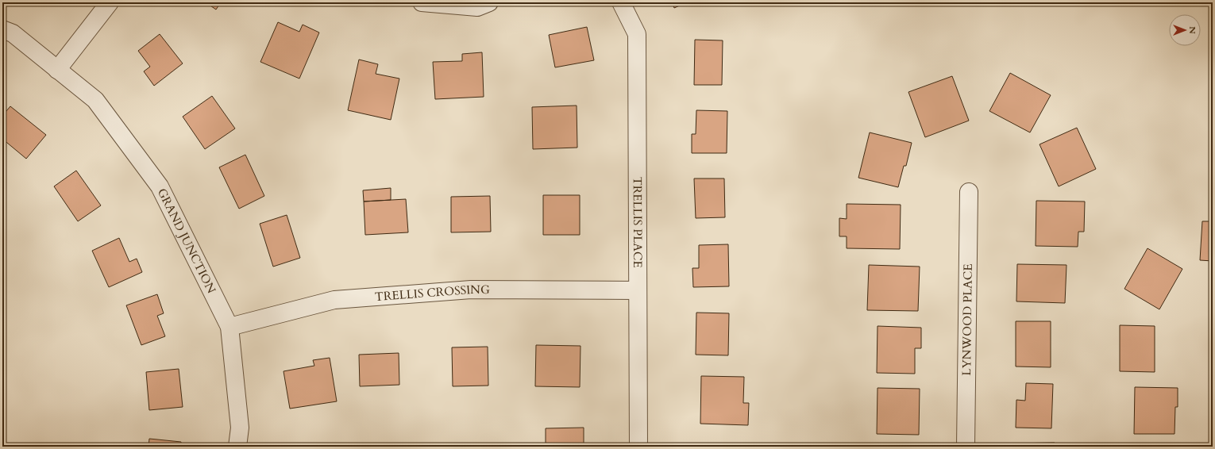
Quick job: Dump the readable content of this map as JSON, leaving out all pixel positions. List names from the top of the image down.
{
  "streets": {
    "street": [
      "TRELLIS PLACE",
      "GRAND JUNCTION",
      "TRELLIS CROSSING",
      "LYNWOOD PLACE"
    ]
  },
  "crossings": [
    ["TRELLIS PLACE", "TRELLIS CROSSING"],
    ["GRAND JUNCTION", "TRELLIS CROSSING"]
  ],
  "north": "right"
}
